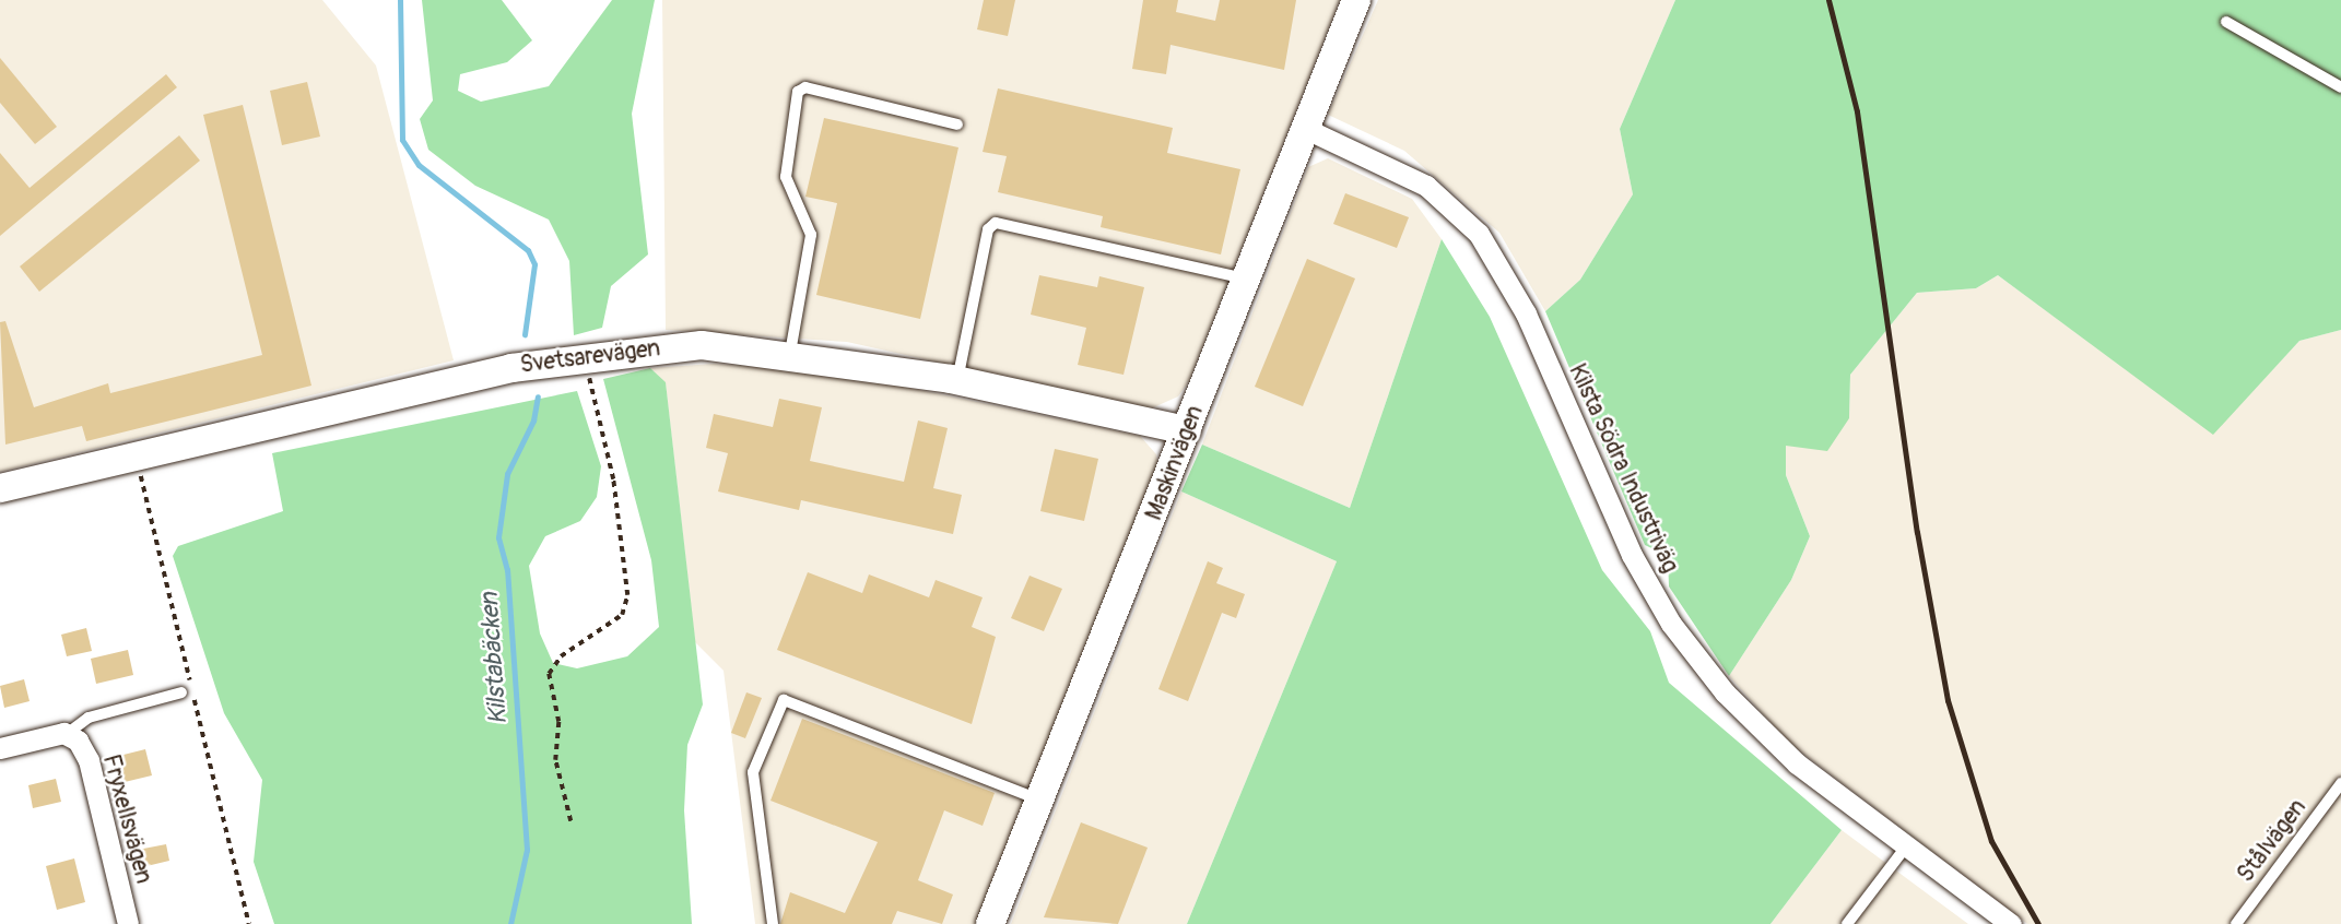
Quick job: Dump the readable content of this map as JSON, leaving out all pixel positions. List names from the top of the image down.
{
  "streets": {
    "street": [
      "Svetsarevägen",
      "Maskinvägen",
      "Kilsta Södra Industriväg",
      "Fryxellsvägen"
    ],
    "lane": ["Stålvägen"]
  },
  "crossings": [
    ["Svetsarevägen", "Maskinvägen"],
    ["Maskinvägen", "Kilsta Södra Industriväg"]
  ],
  "water": ["Kilstabäcken"]
}
